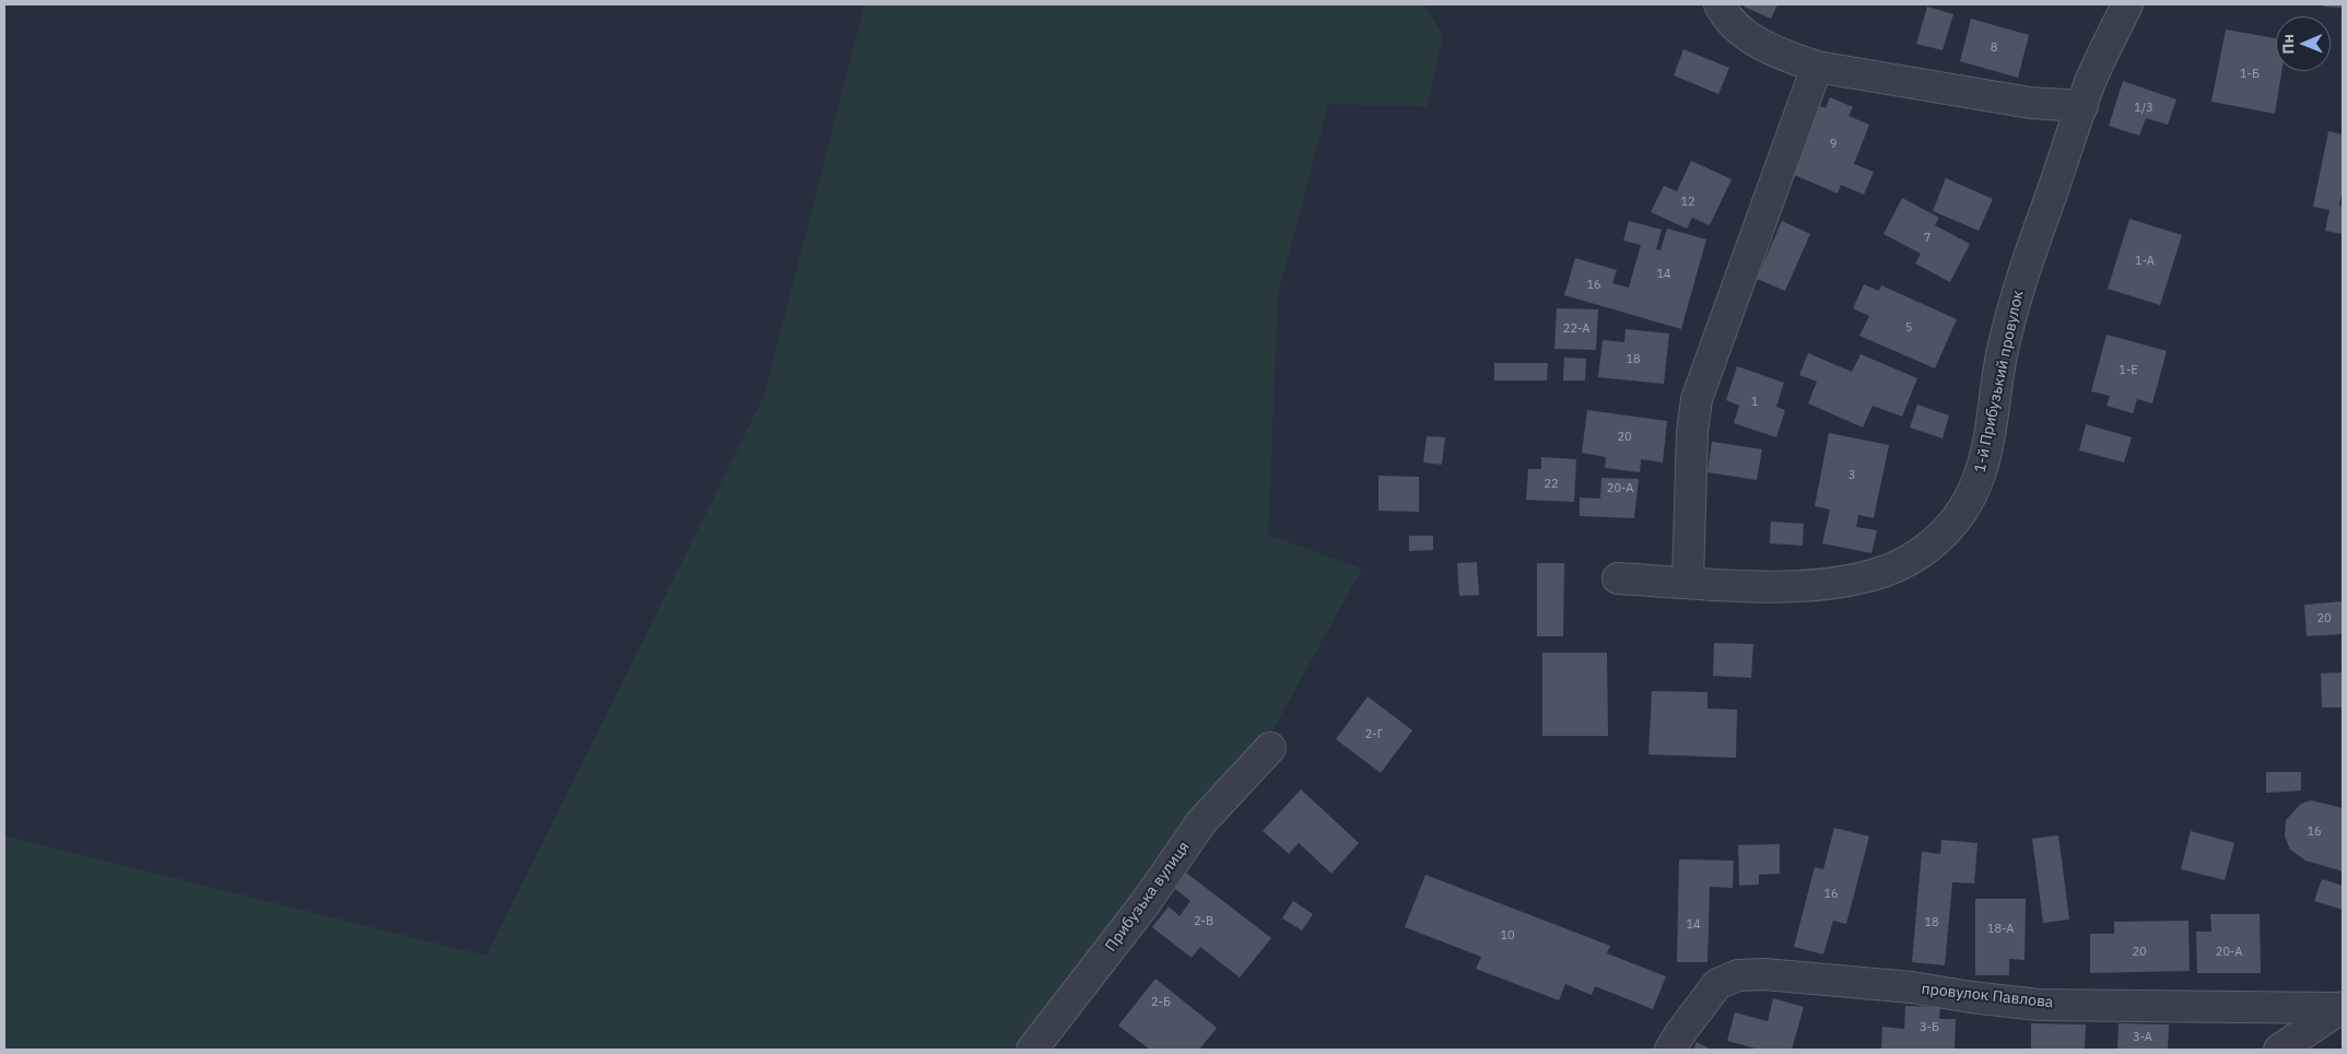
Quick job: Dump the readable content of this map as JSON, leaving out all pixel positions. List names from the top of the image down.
{
  "streets": {
    "street": ["1-й Прибузький провулок", "Прибузька вулиця", "провулок Павлова"]
  },
  "house_numbers": [
    "8",
    "1-Б",
    "1/3",
    "9",
    "12",
    "7",
    "1-А",
    "14",
    "16",
    "5",
    "22-А",
    "18",
    "1-Е",
    "1",
    "20",
    "3",
    "22",
    "20-А",
    "20",
    "2-Г",
    "16",
    "16",
    "2-В",
    "18",
    "14",
    "18-А",
    "10",
    "20",
    "20-А",
    "2-Б",
    "3-Б",
    "3-А"
  ],
  "north": "left"
}
